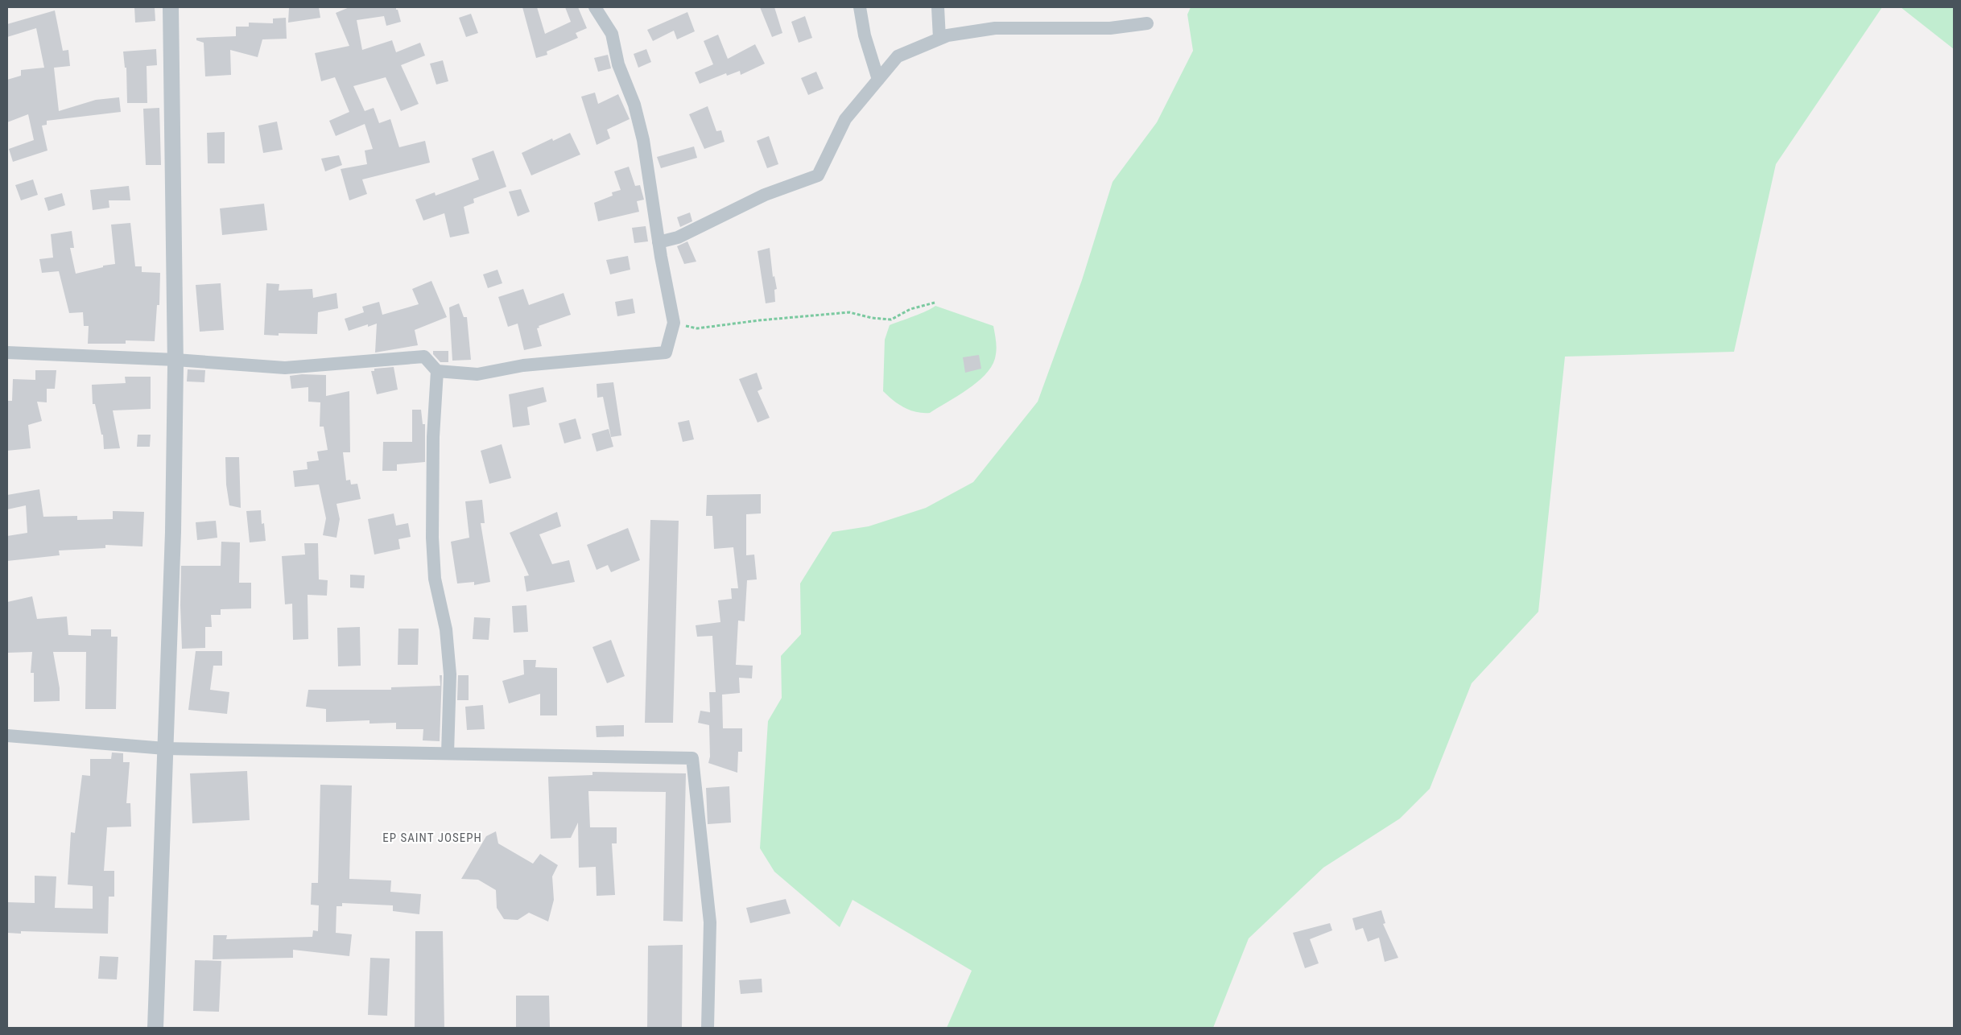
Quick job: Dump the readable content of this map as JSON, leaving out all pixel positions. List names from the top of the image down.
{
  "districts": ["EP SAINT JOSEPH"]
}
